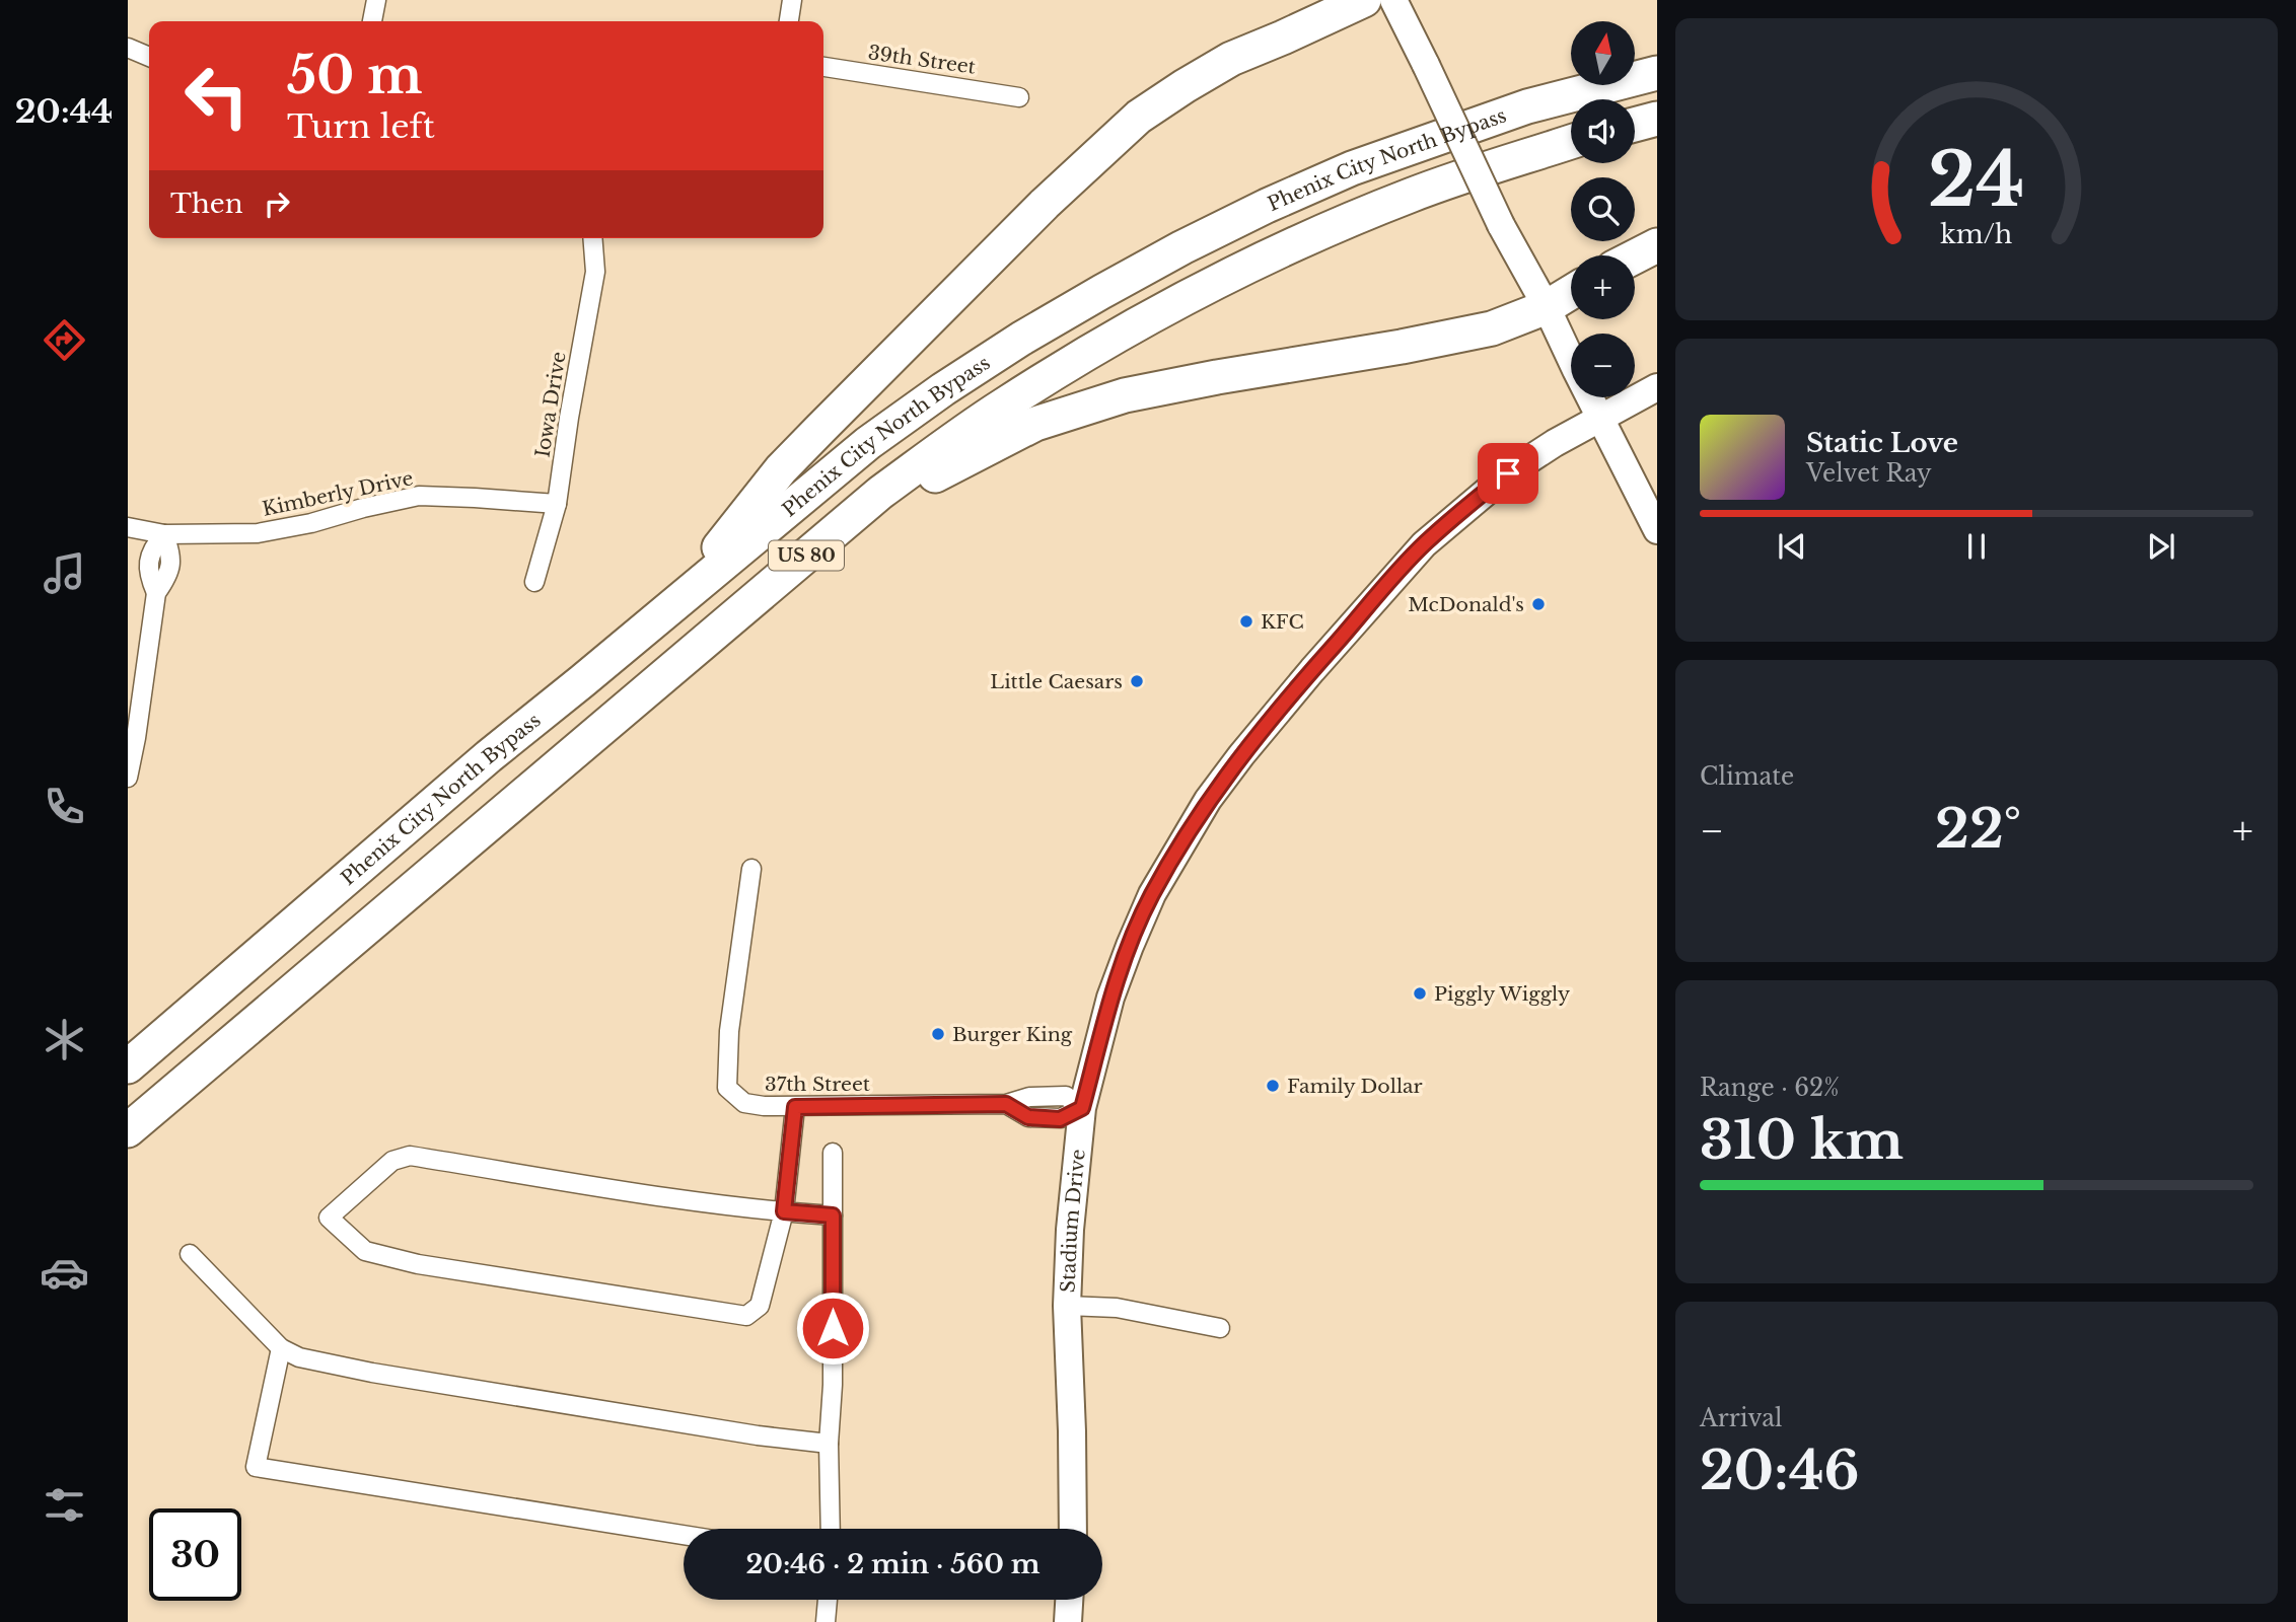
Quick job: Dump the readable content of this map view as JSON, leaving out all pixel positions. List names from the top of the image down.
{
  "streets": {
    "highway": ["Phenix City North Bypass", "US 80"],
    "street": [
      "39th Street",
      "Iowa Drive",
      "Kimberly Drive",
      "37th Street",
      "Stadium Drive"
    ]
  },
  "crossings": [
    ["Iowa Drive", "Kimberly Drive"],
    ["37th Street", "Stadium Drive"]
  ],
  "places": [
    "McDonald's",
    "KFC",
    "Little Caesars",
    "Piggly Wiggly",
    "Burger King",
    "Family Dollar"
  ],
  "north": "top",
  "page": {
    "tabs": "20:44",
    "map_buttons": ["+", "−"],
    "turn": ["50 m", "Turn left"],
    "then": "Then",
    "song": ["Static Love", "Velvet Ray"],
    "tile": [
      "Climate",
      ["Range · 62%", "310 km"],
      ["Arrival", "20:46"]
    ],
    "heat": ["−", "22°", "+"],
    "limit": "30",
    "trip": "20:46 · 2 min · 560 m",
    "gauge": ["24", "km/h"]
  }
}
